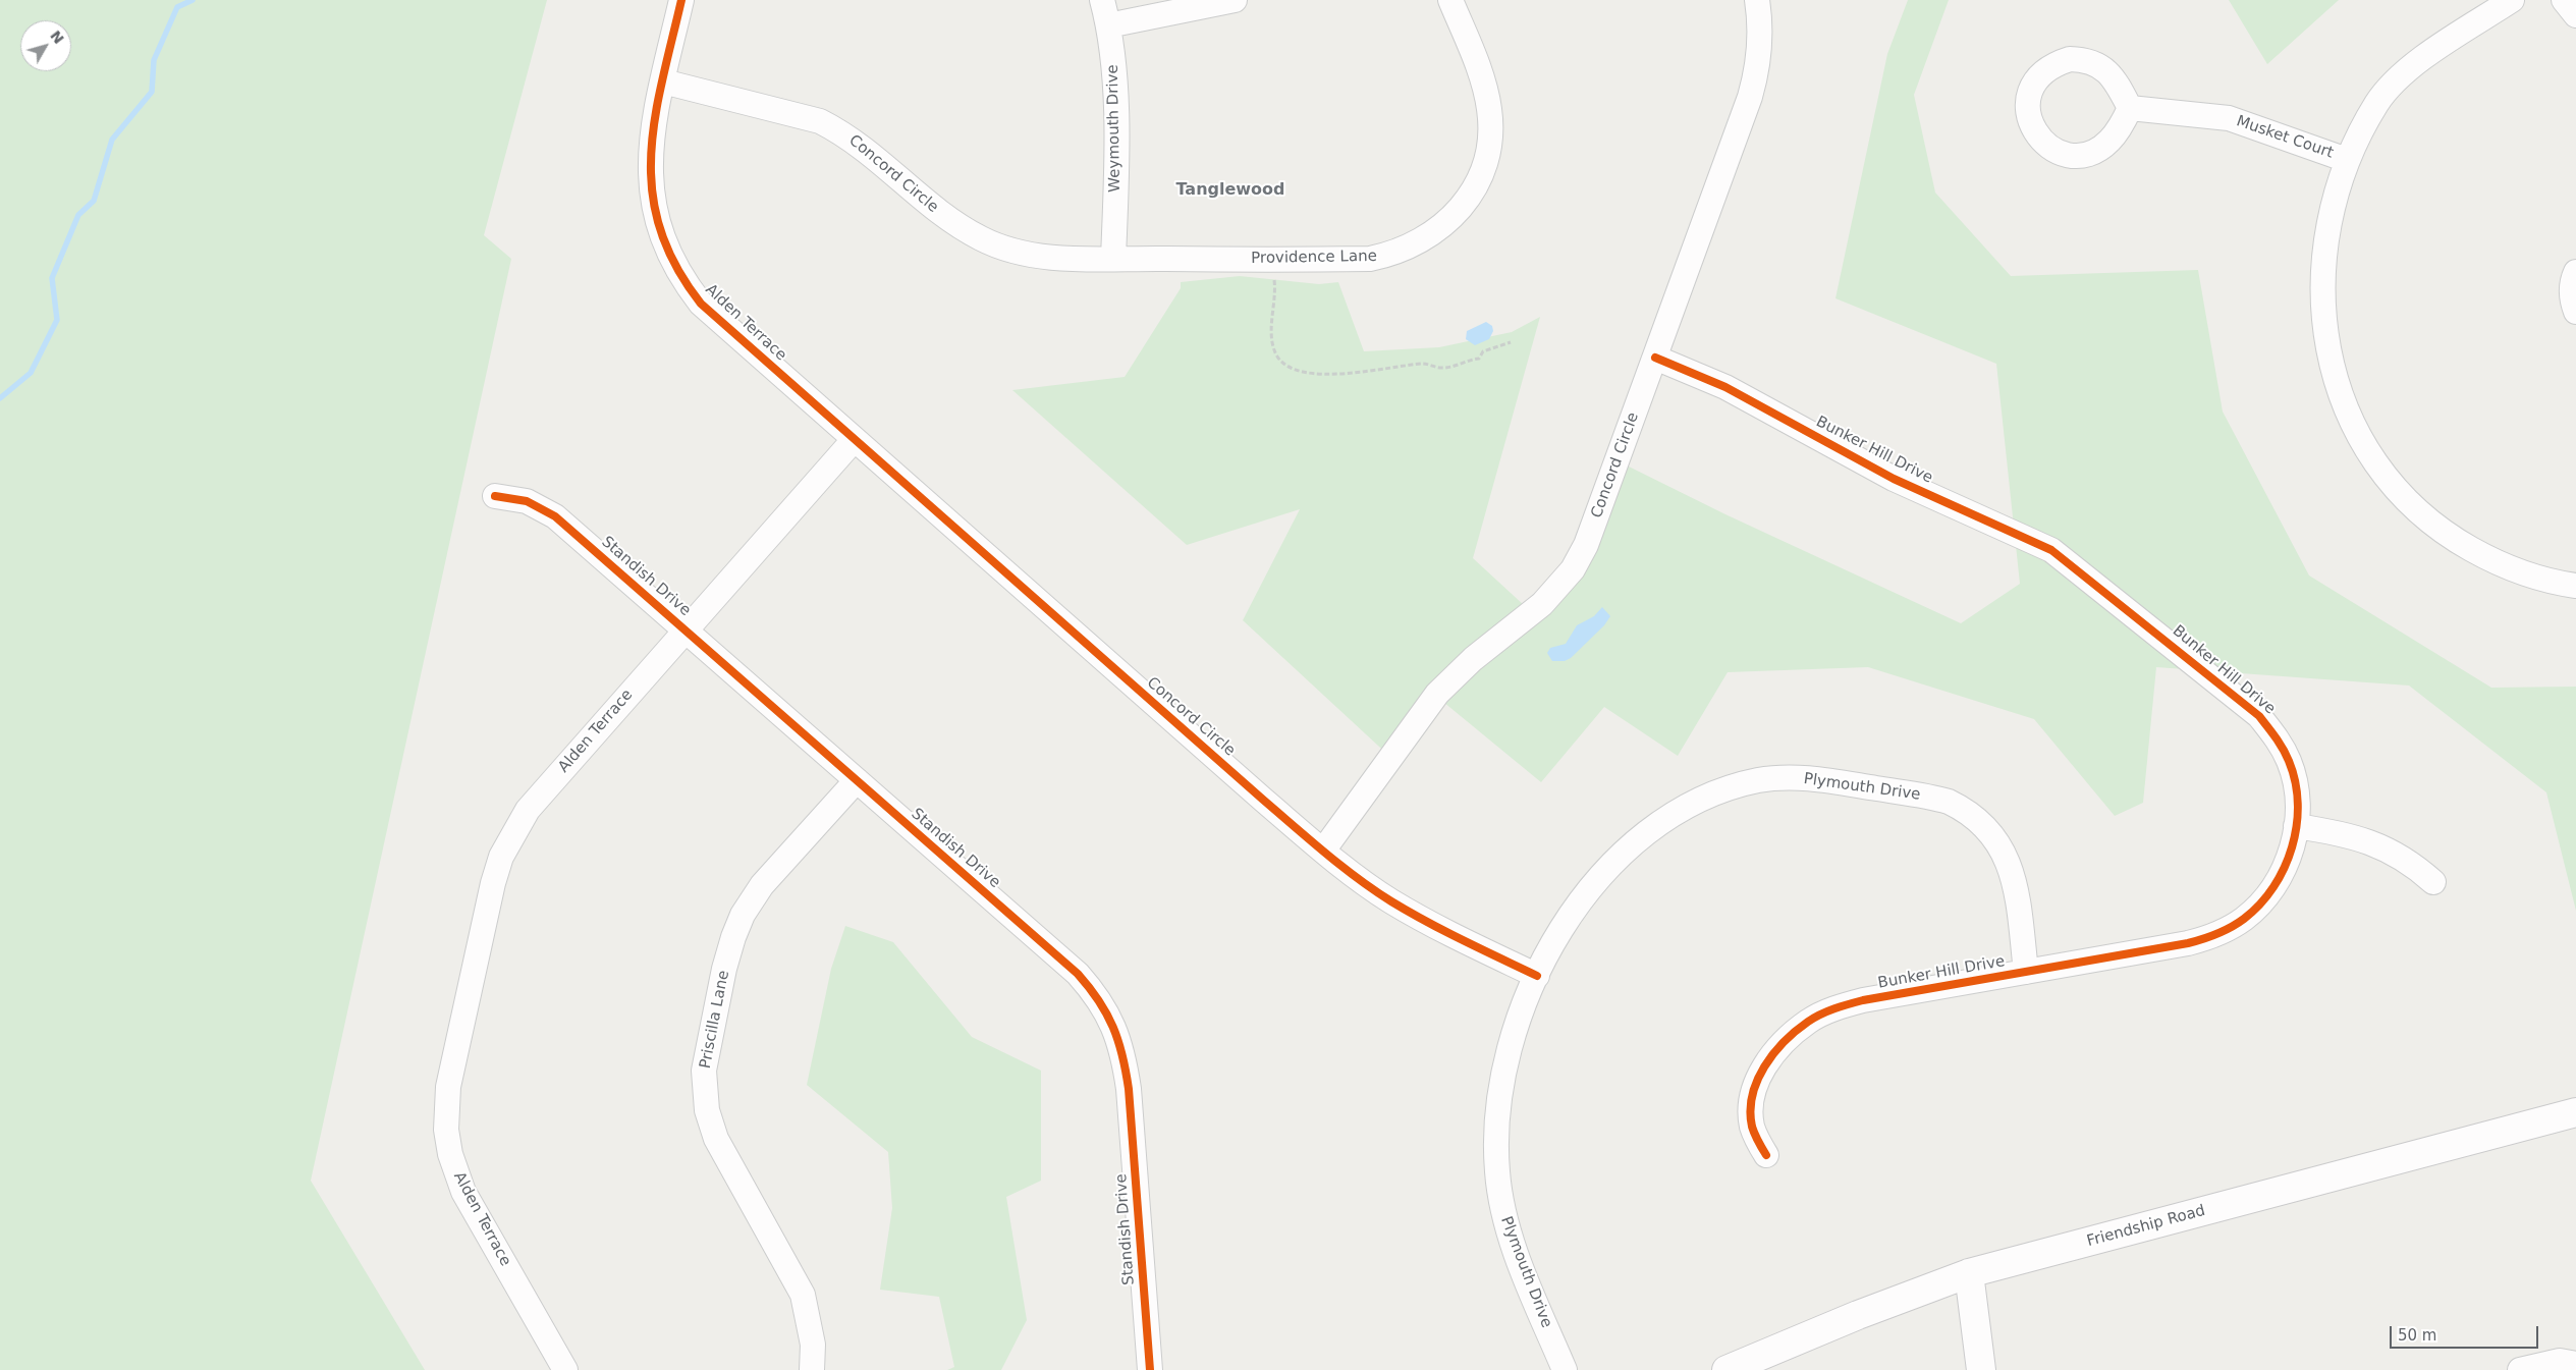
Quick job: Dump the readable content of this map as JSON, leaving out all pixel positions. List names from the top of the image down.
{
  "streets": {
    "street": [
      "Weymouth Drive",
      "Musket Court",
      "Concord Circle",
      "Providence Lane",
      "Alden Terrace",
      "Bunker Hill Drive",
      "Standish Drive",
      "Plymouth Drive",
      "Priscilla Lane",
      "Friendship Road"
    ]
  },
  "crossings": [
    ["Weymouth Drive", "Concord Circle"],
    ["Weymouth Drive", "Providence Lane"],
    ["Concord Circle", "Providence Lane"],
    ["Concord Circle", "Alden Terrace"],
    ["Concord Circle", "Bunker Hill Drive"],
    ["Concord Circle", "Plymouth Drive"],
    ["Alden Terrace", "Standish Drive"],
    ["Bunker Hill Drive", "Plymouth Drive"],
    ["Standish Drive", "Priscilla Lane"]
  ],
  "districts": ["Tanglewood"],
  "scale_bar": "50 m",
  "north": "top right"
}
